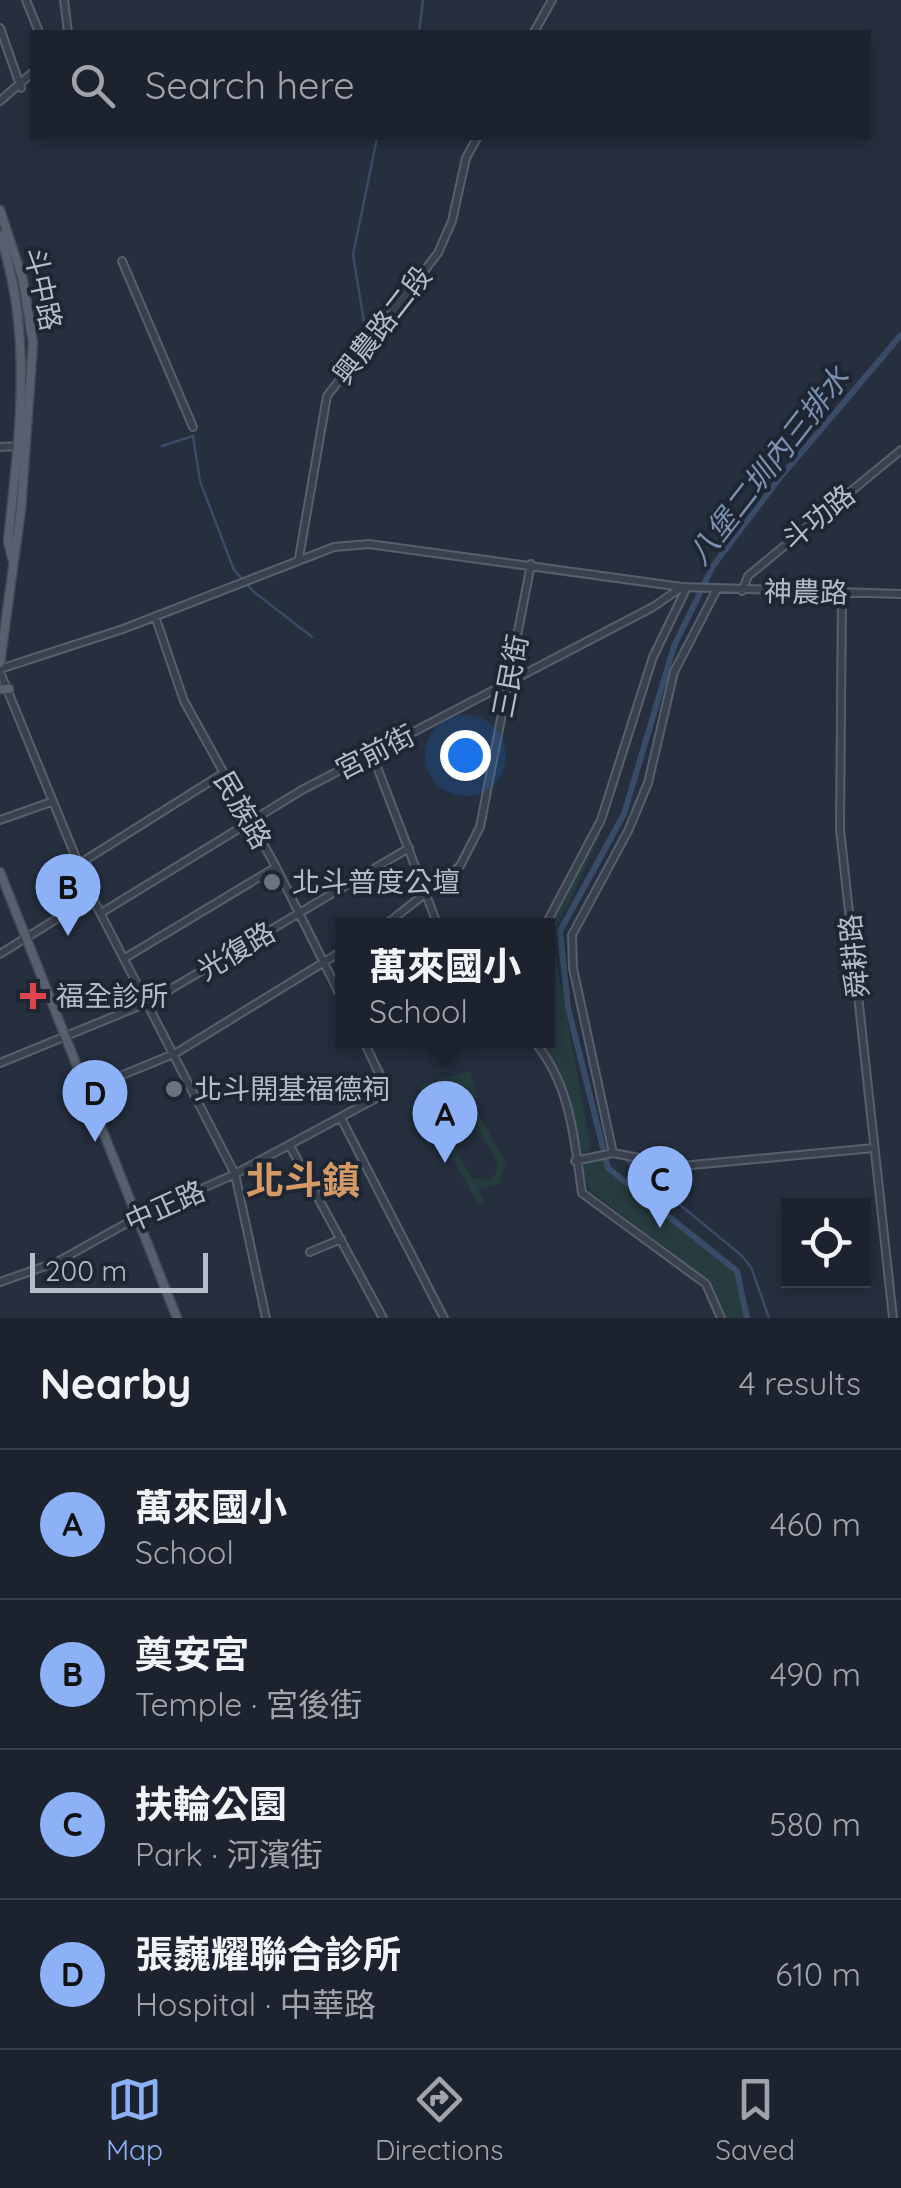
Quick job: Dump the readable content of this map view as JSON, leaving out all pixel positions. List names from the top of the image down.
{
  "streets": {
    "main road": ["斗中路"],
    "street": [
      "興農路二段",
      "斗功路",
      "神農路",
      "三民街",
      "宮前街",
      "民族路",
      "光復路",
      "舜耕路",
      "中正路"
    ]
  },
  "crossings": [
    ["斗功路", "神農路"],
    ["神農路", "舜耕路"],
    ["三民街", "宮前街"],
    ["宮前街", "民族路"],
    ["民族路", "光復路"]
  ],
  "districts": ["北斗鎮"],
  "water": ["八堡二圳內三排水"],
  "places": {
    "other": ["北斗普度公壇", "北斗開基福德祠"],
    "health": ["福全診所"]
  },
  "scale_bar": "200 m",
  "page": {
    "search": "Search here",
    "pins": [
      "B",
      "D",
      "A",
      "C"
    ],
    "popup": ["萬來國小", "School"],
    "scale": "200 m",
    "heading": ["Nearby", "4 results"],
    "list": [
      {
        "mark": "A",
        "name": "萬來國小",
        "note": "School",
        "value": "460 m"
      },
      {
        "mark": "B",
        "name": "奠安宮",
        "note": "Temple · 宮後街",
        "value": "490 m"
      },
      {
        "mark": "C",
        "name": "扶輪公園",
        "note": "Park · 河濱街",
        "value": "580 m"
      },
      {
        "mark": "D",
        "name": "張巍耀聯合診所",
        "note": "Hospital · 中華路",
        "value": "610 m"
      }
    ],
    "nav": ["Map", "Directions", "Saved"]
  }
}
